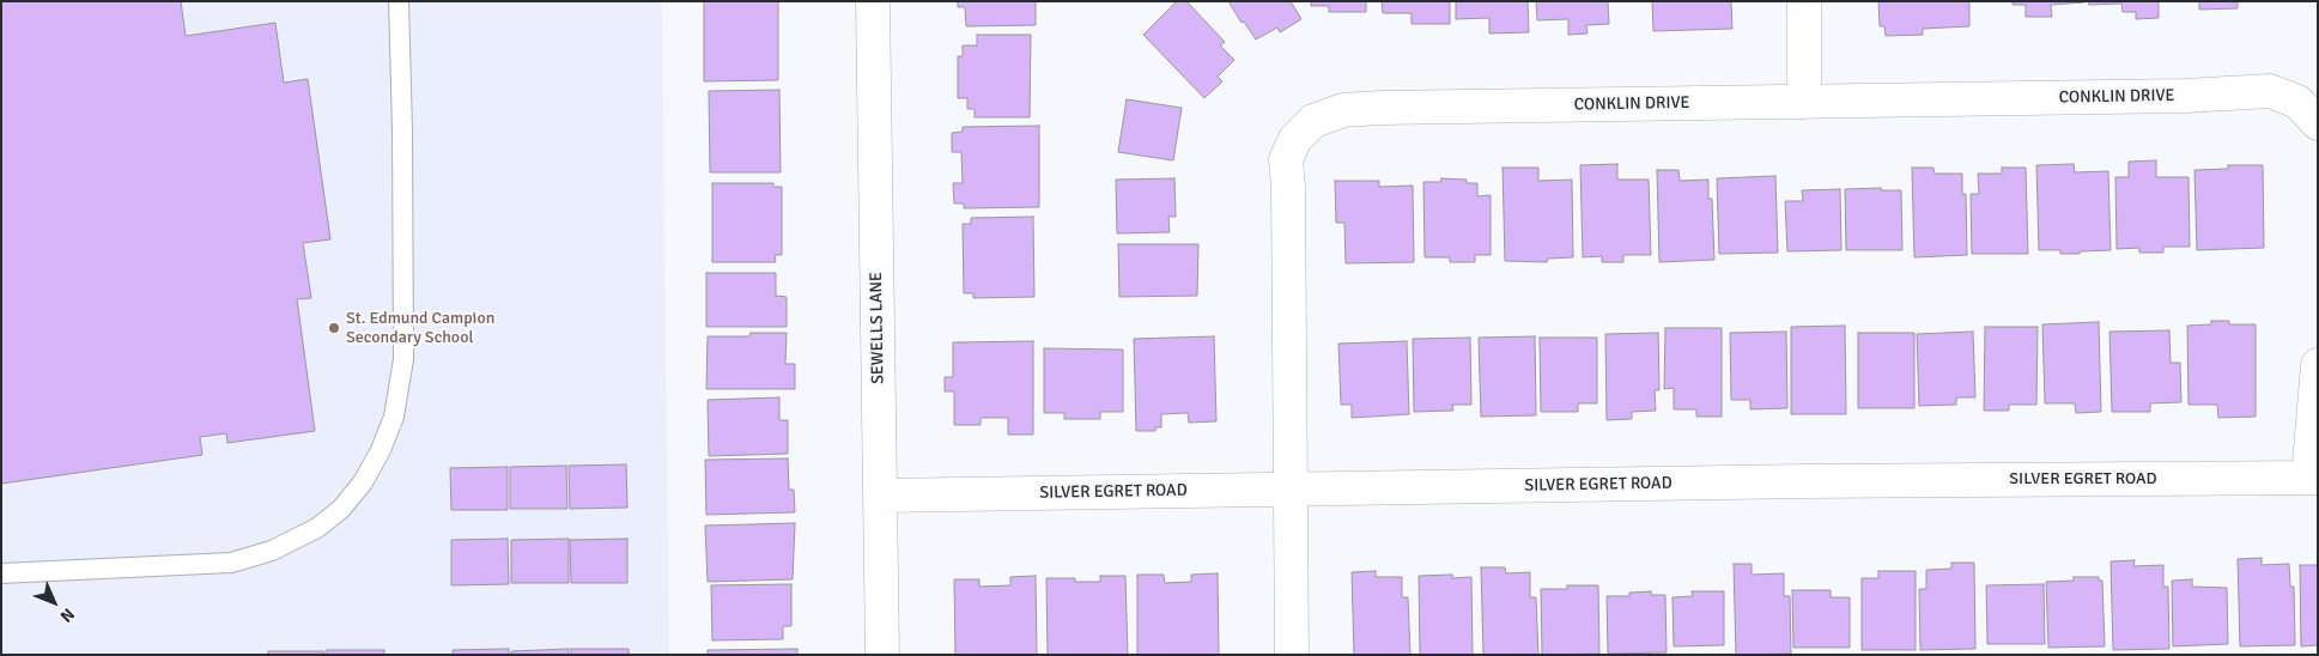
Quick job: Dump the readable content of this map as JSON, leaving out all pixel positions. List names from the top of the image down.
{
  "streets": {
    "street": ["CONKLIN DRIVE", "SEWELLS LANE", "SILVER EGRET ROAD"]
  },
  "crossings": [
    ["CONKLIN DRIVE", "SILVER EGRET ROAD"],
    ["SEWELLS LANE", "SILVER EGRET ROAD"]
  ],
  "places": ["St. Edmund Campion Secondary School"],
  "north": "bottom right"
}
